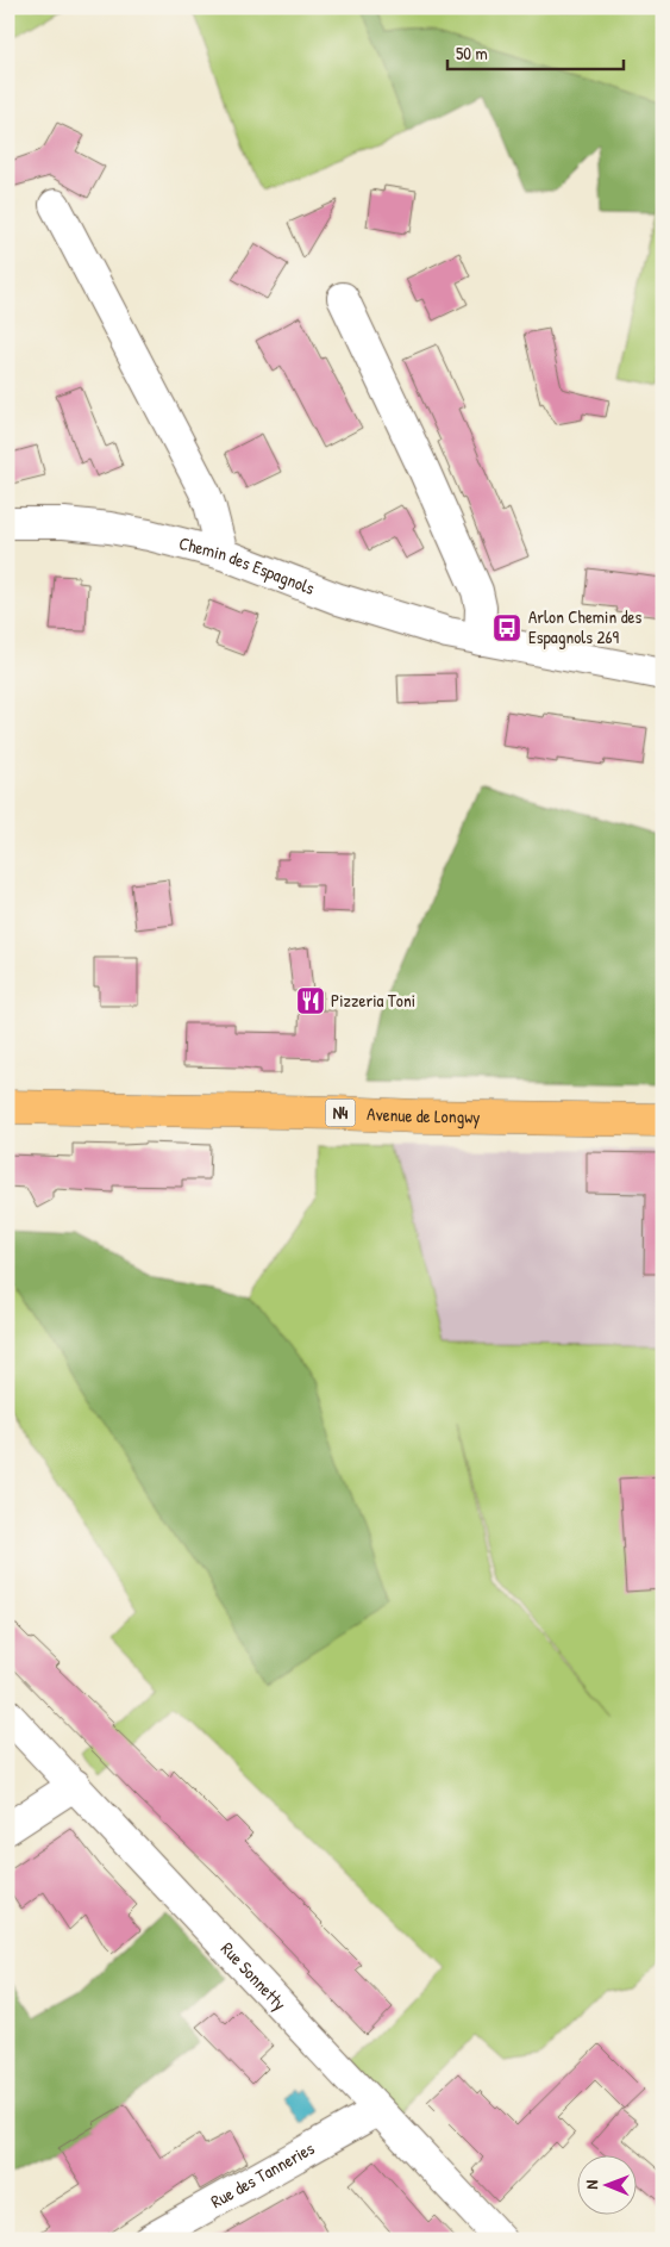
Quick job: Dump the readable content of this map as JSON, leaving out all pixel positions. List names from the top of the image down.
{
  "streets": {
    "main road": ["N4", "Avenue de Longwy"],
    "street": ["Chemin des Espagnols", "Rue Sonnetty", "Rue des Tanneries"]
  },
  "crossings": [
    ["Rue Sonnetty", "Rue des Tanneries"]
  ],
  "places": {
    "bus stop": ["Arlon Chemin des Espagnols 269"],
    "restaurant": ["Pizzeria Toni"]
  },
  "scale_bar": "50 m",
  "north": "left"
}
